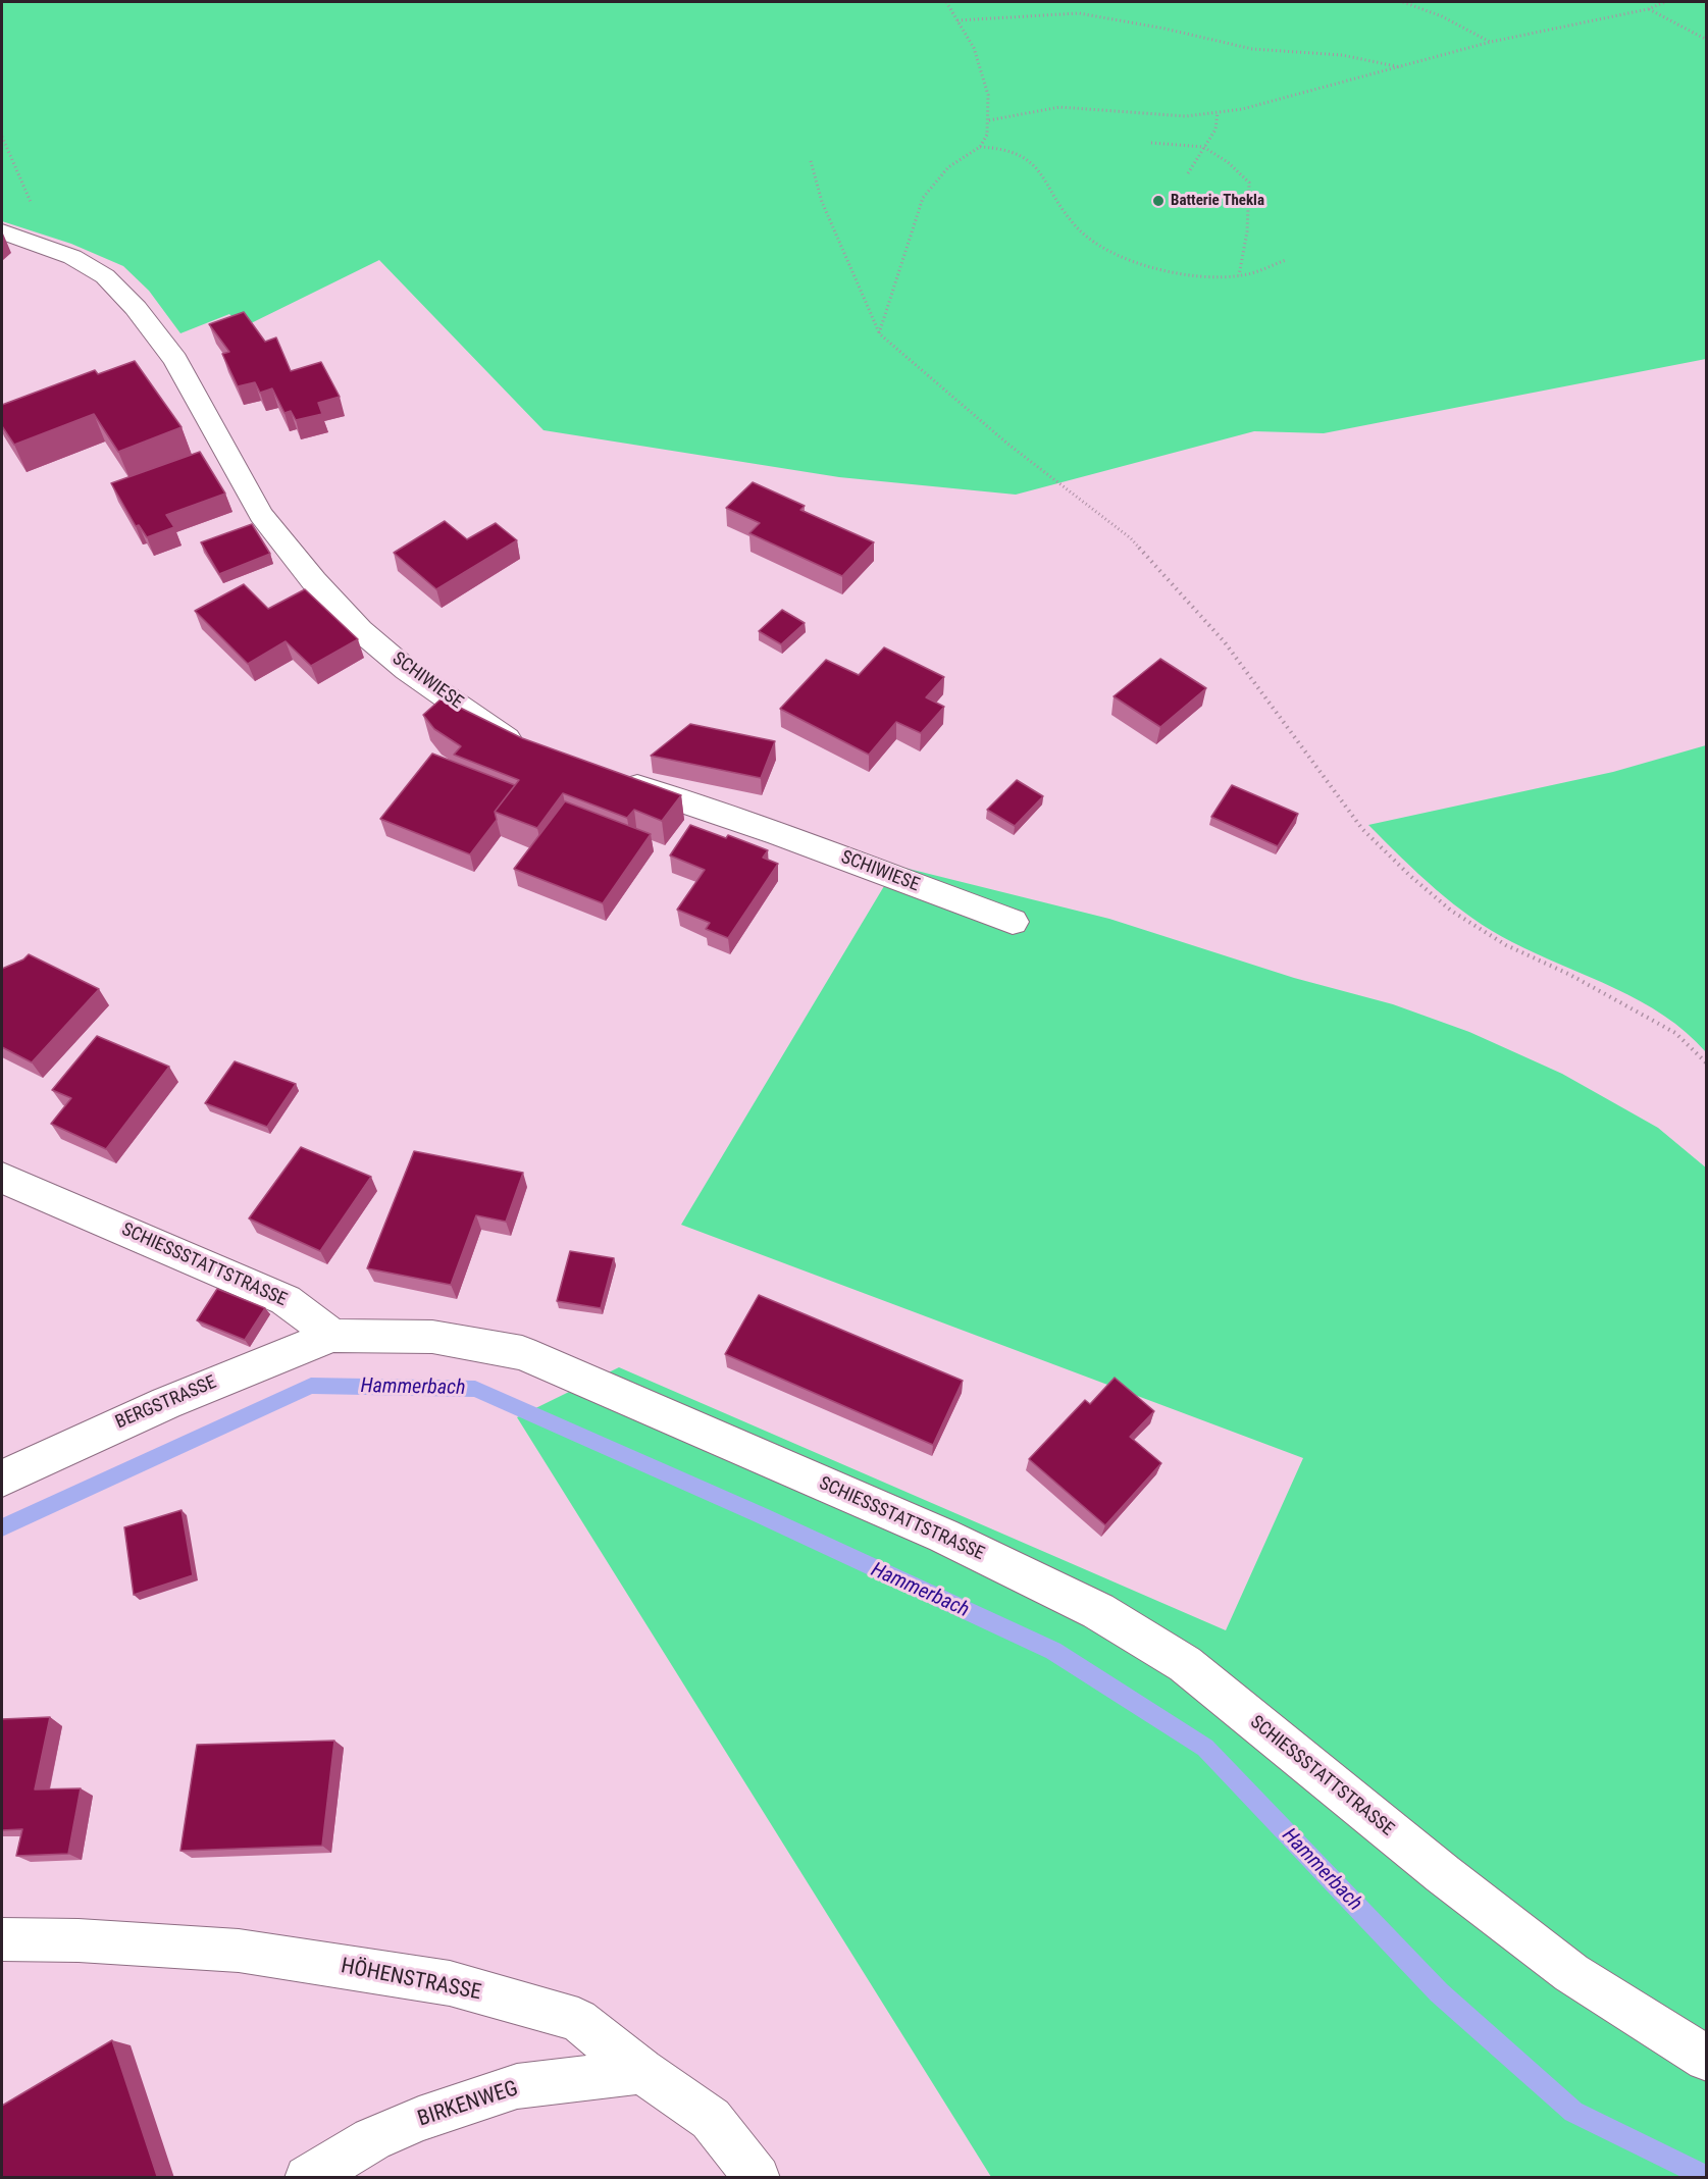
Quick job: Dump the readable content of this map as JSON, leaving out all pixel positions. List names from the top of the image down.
{
  "streets": {
    "street": [
      "SCHIWIESE",
      "SCHIESSSTATTSTRASSE",
      "BERGSTRASSE",
      "HÖHENSTRASSE",
      "BIRKENWEG"
    ]
  },
  "crossings": [
    ["SCHIESSSTATTSTRASSE", "BERGSTRASSE"],
    ["HÖHENSTRASSE", "BIRKENWEG"]
  ],
  "water": ["Hammerbach"],
  "places": ["Batterie Thekla"]
}
